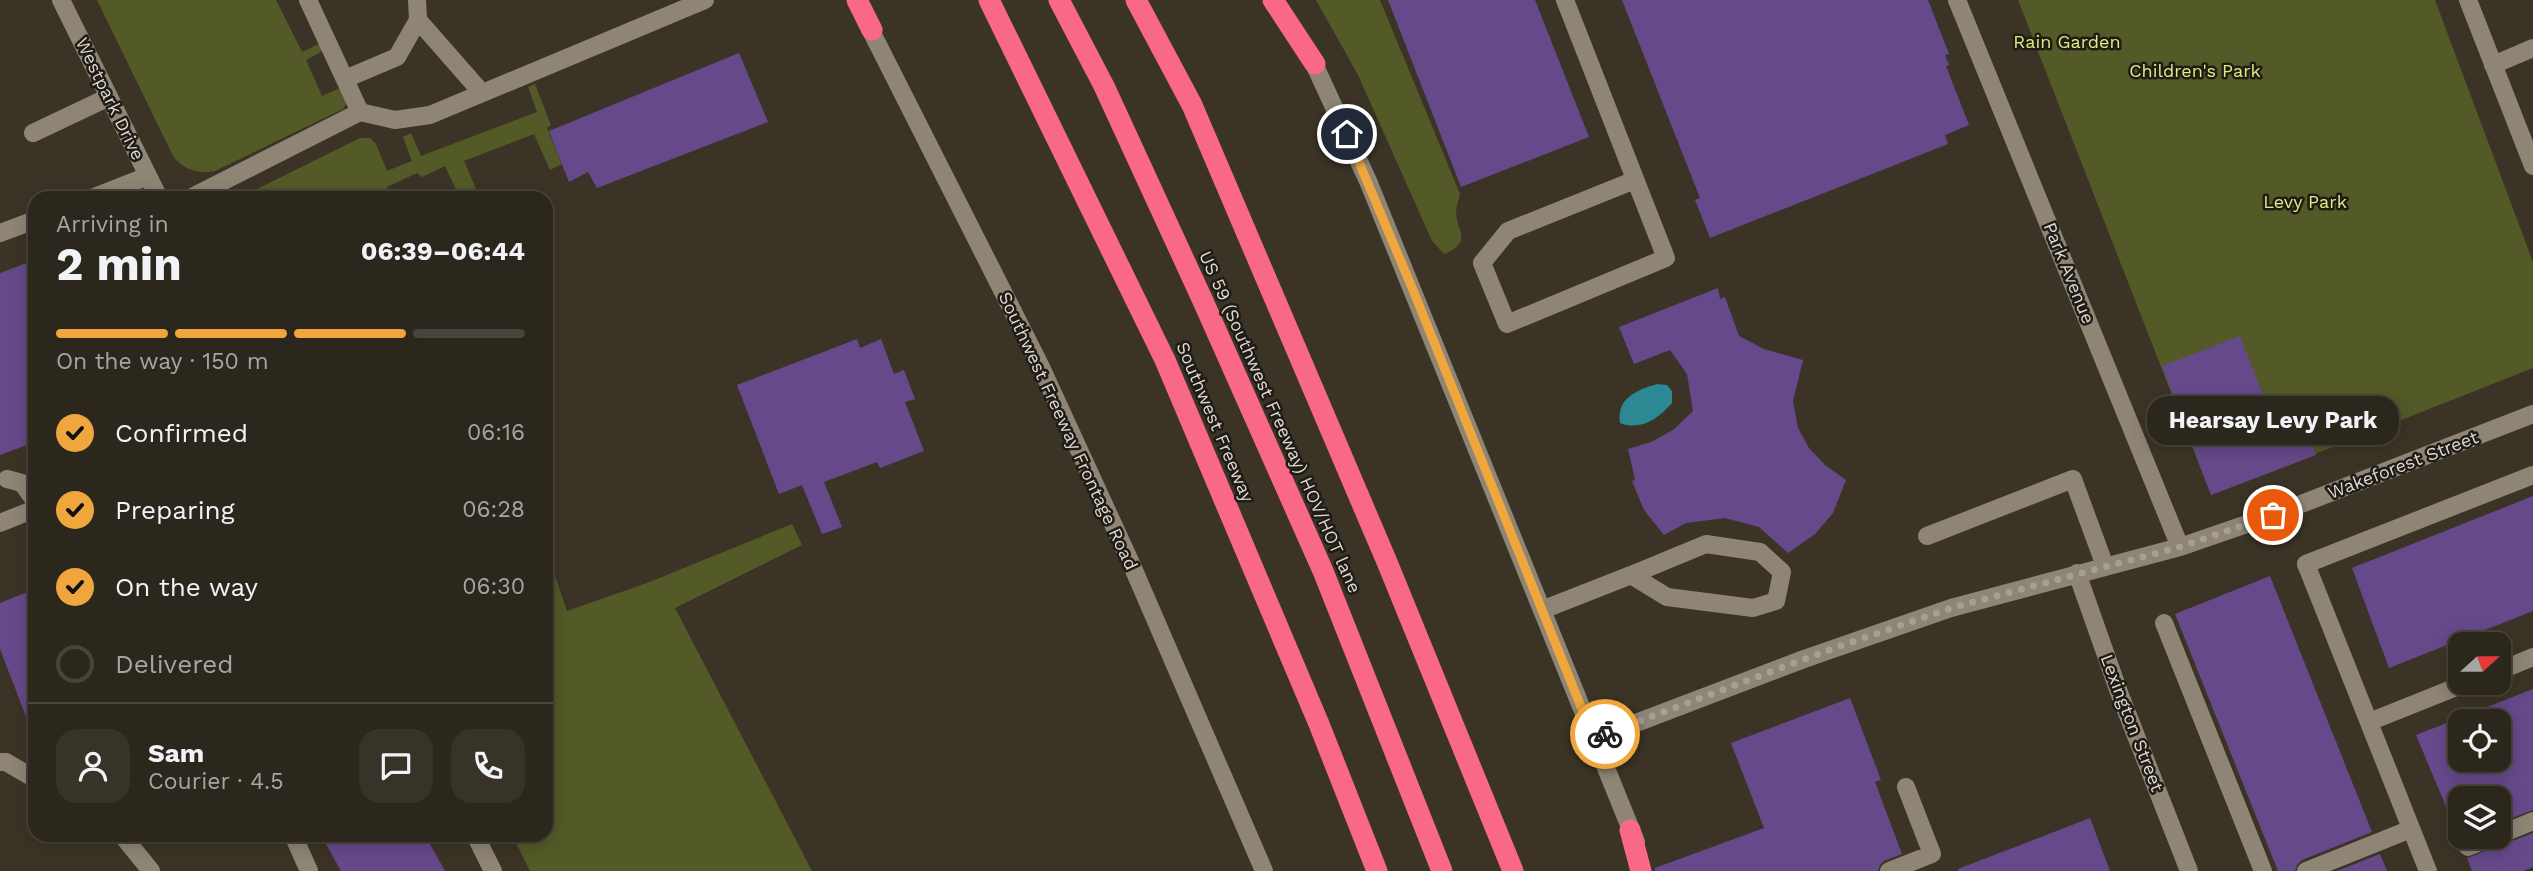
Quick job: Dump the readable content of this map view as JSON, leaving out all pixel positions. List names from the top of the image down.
{
  "streets": {
    "highway": ["Southwest Freeway", "US 59 (Southwest Freeway) HOV/HOT lane"],
    "street": [
      "Westpark Drive",
      "Park Avenue",
      "Southwest Freeway Frontage Road",
      "Wakeforest Street",
      "Lexington Street"
    ]
  },
  "crossings": [
    ["Park Avenue", "Wakeforest Street"],
    ["Wakeforest Street", "Lexington Street"]
  ],
  "parks": ["Rain Garden", "Children's Park", "Levy Park"],
  "places": ["Hearsay Levy Park"],
  "north": "right",
  "page": {
    "heading": ["2 min", "Arriving in", "06:39–06:44"],
    "panel": ["Sam", "Courier · 4.5"],
    "bar": "On the way · 150 m",
    "list": [
      ["Confirmed", "06:16"],
      ["Preparing", "06:28"],
      ["On the way", "06:30"],
      "Delivered"
    ],
    "bubble": "Hearsay Levy Park"
  }
}
